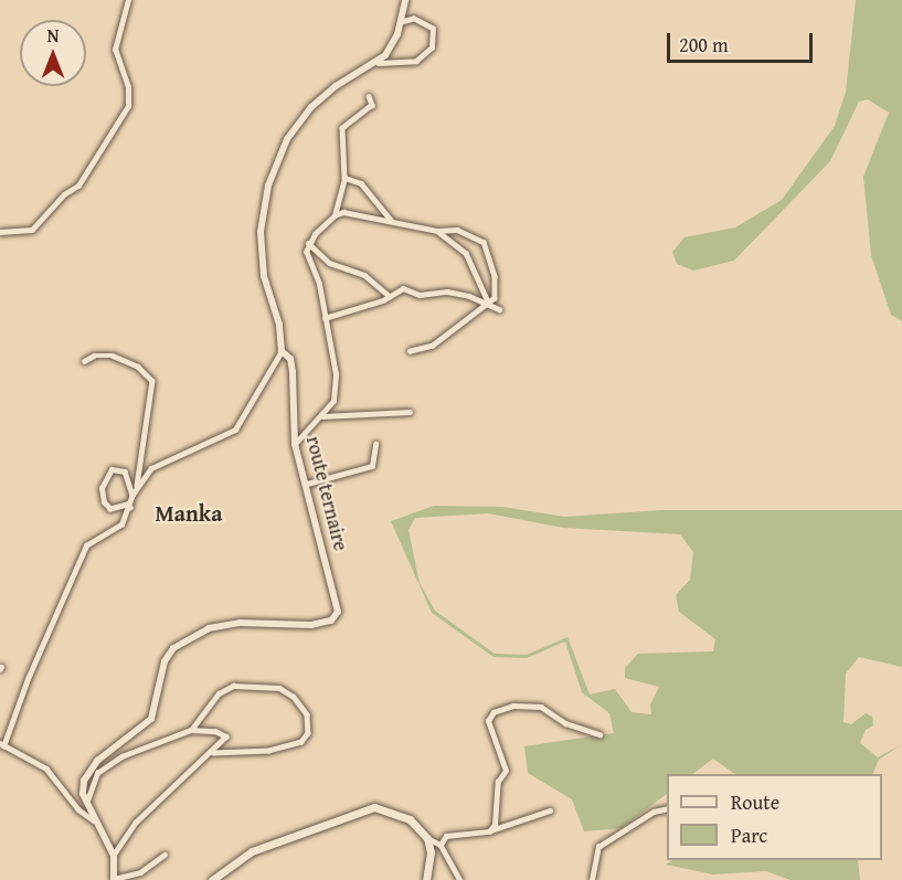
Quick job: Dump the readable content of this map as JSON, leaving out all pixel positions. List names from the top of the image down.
{
  "streets": {
    "street": ["route ternaire"]
  },
  "districts": ["Manka"],
  "legend": ["Route", "Parc"],
  "scale_bar": "200 m",
  "north": "top"
}
